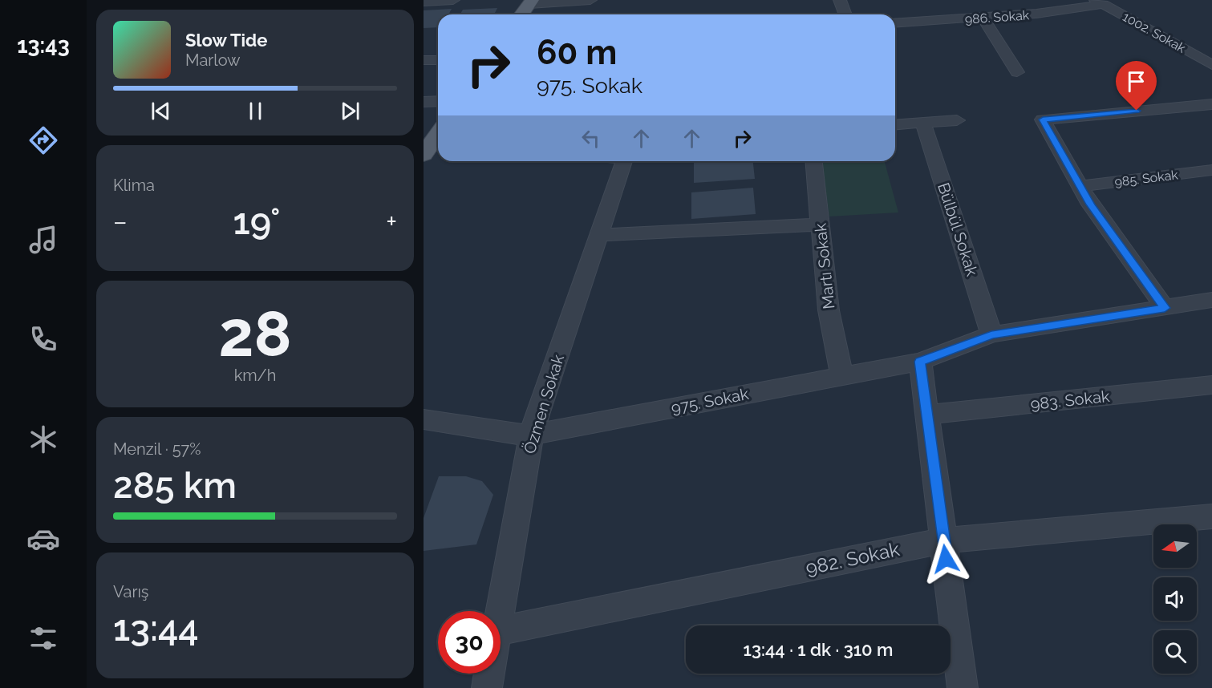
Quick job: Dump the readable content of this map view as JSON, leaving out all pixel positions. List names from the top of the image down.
{
  "streets": {
    "street": [
      "986. Sokak",
      "1002. Sokak",
      "985. Sokak",
      "Bülbül Sokak",
      "Martı Sokak",
      "983. Sokak",
      "975. Sokak",
      "Özmen Sokak",
      "982. Sokak"
    ]
  },
  "crossings": [
    ["986. Sokak", "1002. Sokak"],
    ["Bülbül Sokak", "975. Sokak"],
    ["Martı Sokak", "975. Sokak"],
    ["975. Sokak", "Özmen Sokak"]
  ],
  "north": "left",
  "page": {
    "tabs": "13:43",
    "turn": ["60 m", "975. Sokak"],
    "song": ["Slow Tide", "Marlow"],
    "tile": [
      "Klima",
      ["28", "km/h"],
      ["Menzil · 57%", "285 km"],
      ["Varış", "13:44"]
    ],
    "heat": ["−", "19°", "+"],
    "limit": "30",
    "trip": "13:44 · 1 dk · 310 m"
  }
}
